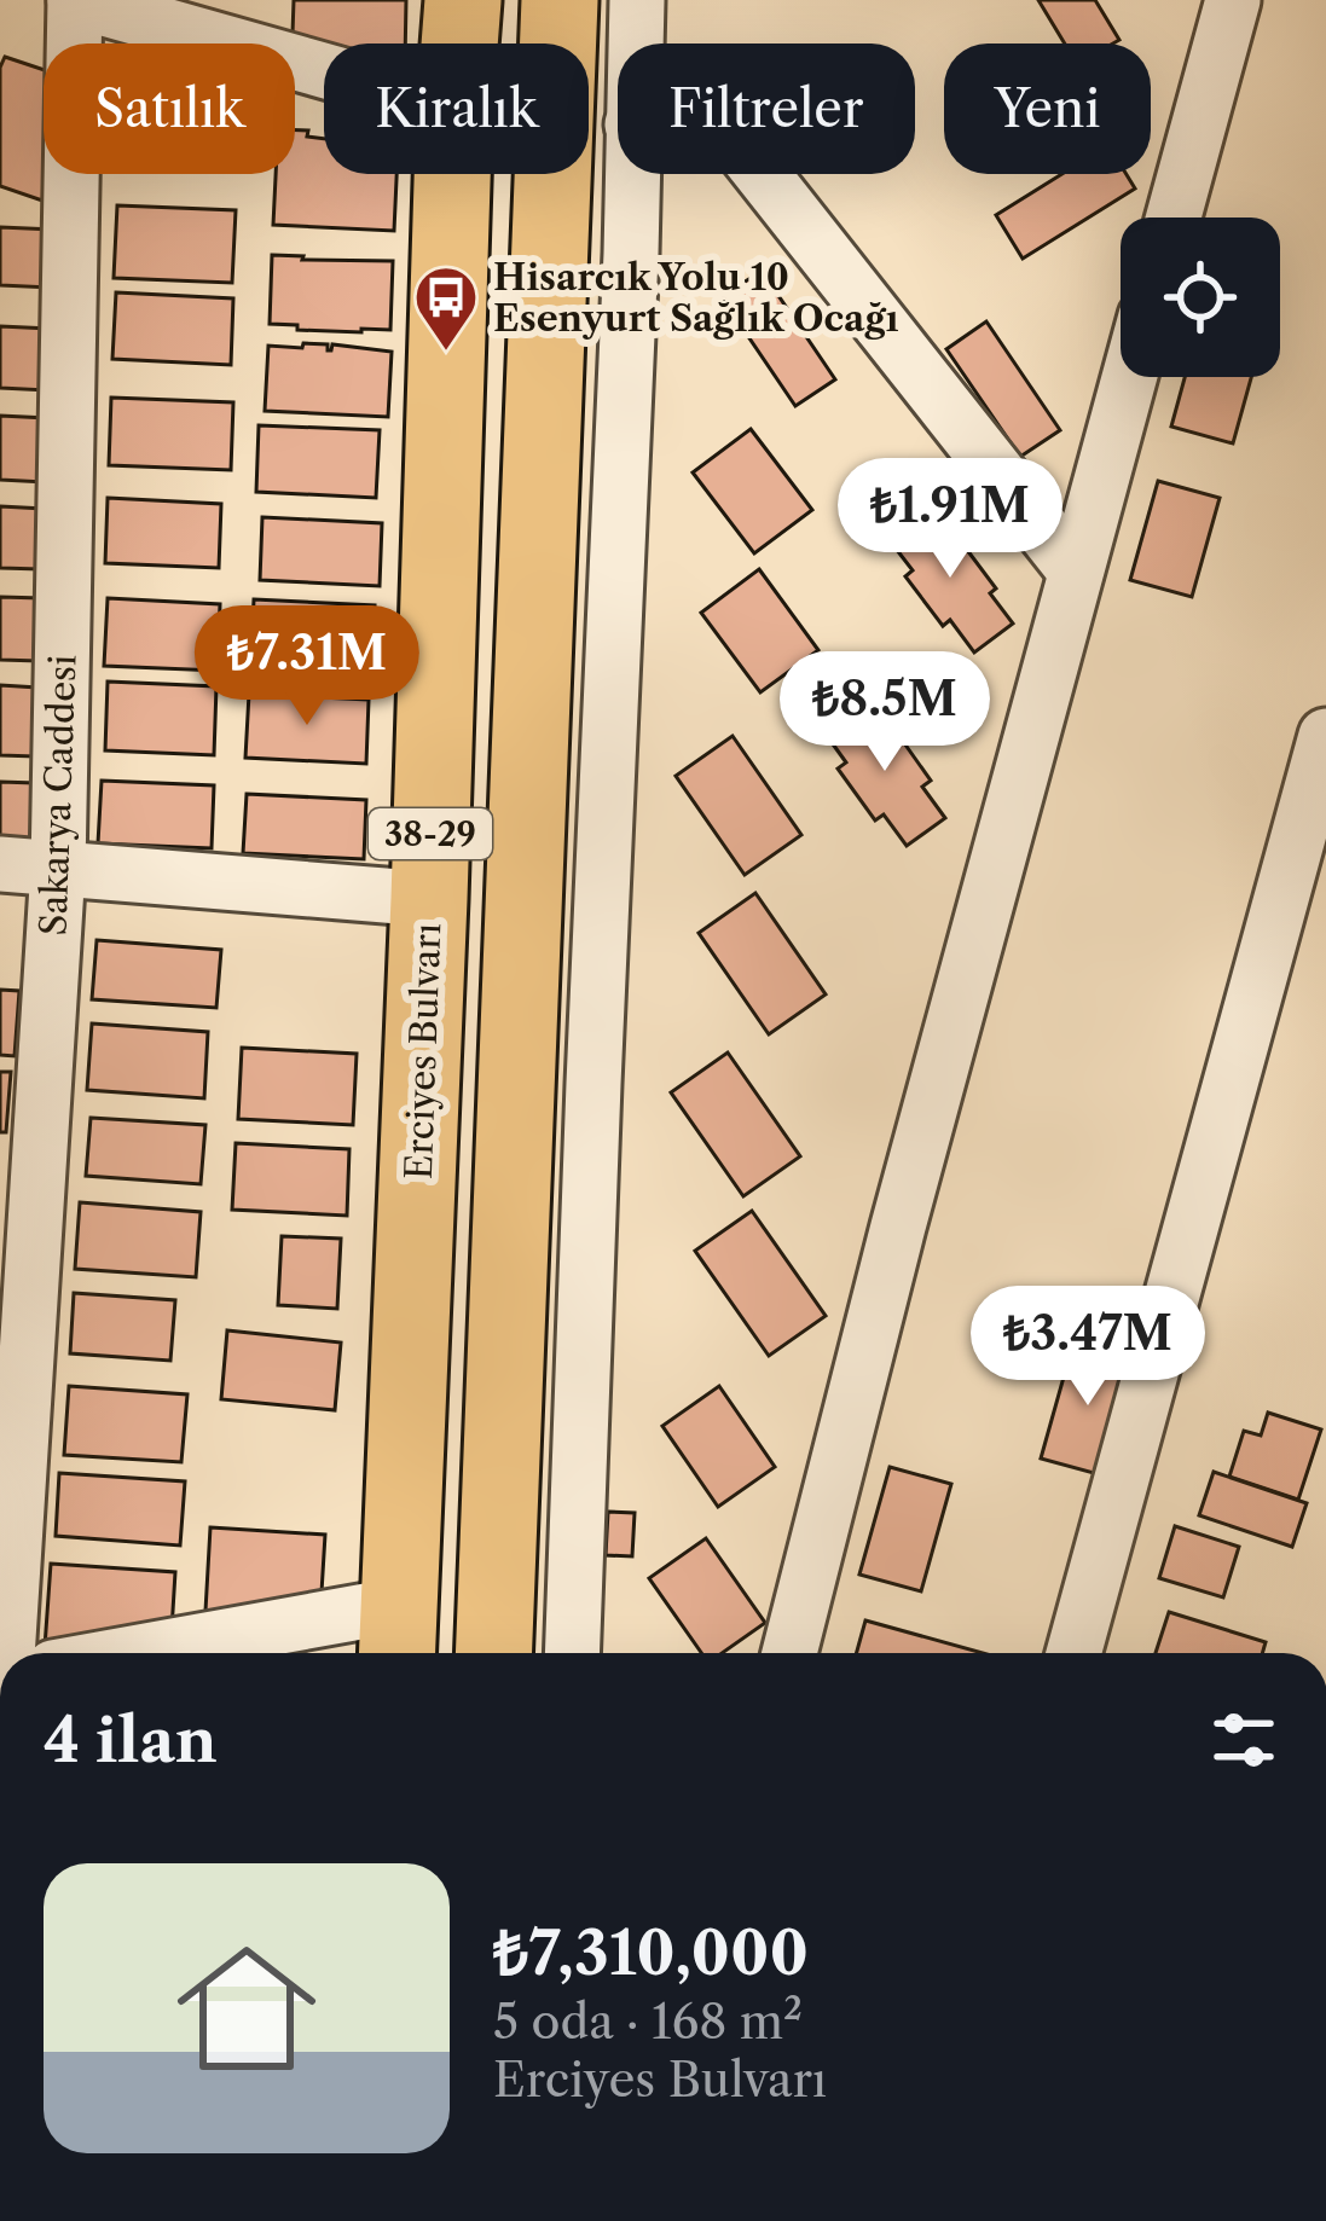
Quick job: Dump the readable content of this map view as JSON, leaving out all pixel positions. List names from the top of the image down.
{
  "streets": {
    "highway": ["38-29", "Erciyes Bulvarı"],
    "street": ["Sakarya Caddesi"]
  },
  "places": {
    "bus stop": ["Hisarcık Yolu 10 Esenyurt Sağlık Ocağı"]
  },
  "page": {
    "chip": [
      "Satılık",
      "Kiralık",
      "Filtreler",
      "Yeni"
    ],
    "price": [
      "₺1.91M",
      "₺7.31M",
      "₺8.5M",
      "₺3.47M"
    ],
    "heading": "4 ilan",
    "list": [
      {
        "name": "₺7,310,000",
        "note": "5 oda · 168 m² · Erciyes Bulvarı"
      }
    ]
  }
}
